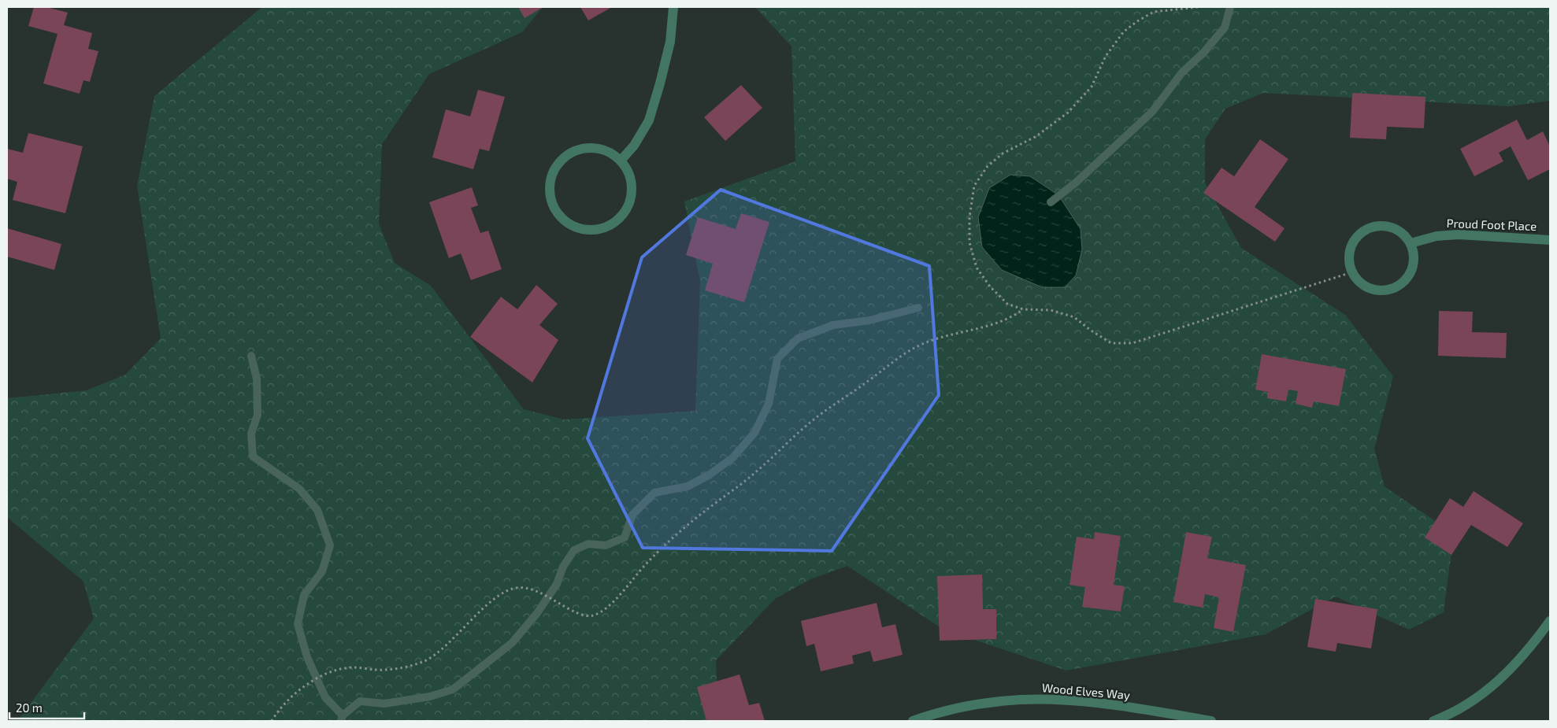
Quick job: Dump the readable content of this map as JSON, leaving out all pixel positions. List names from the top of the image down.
{
  "streets": {
    "street": ["Proud Foot Place", "Wood Elves Way"]
  },
  "scale_bar": "20 m"
}
